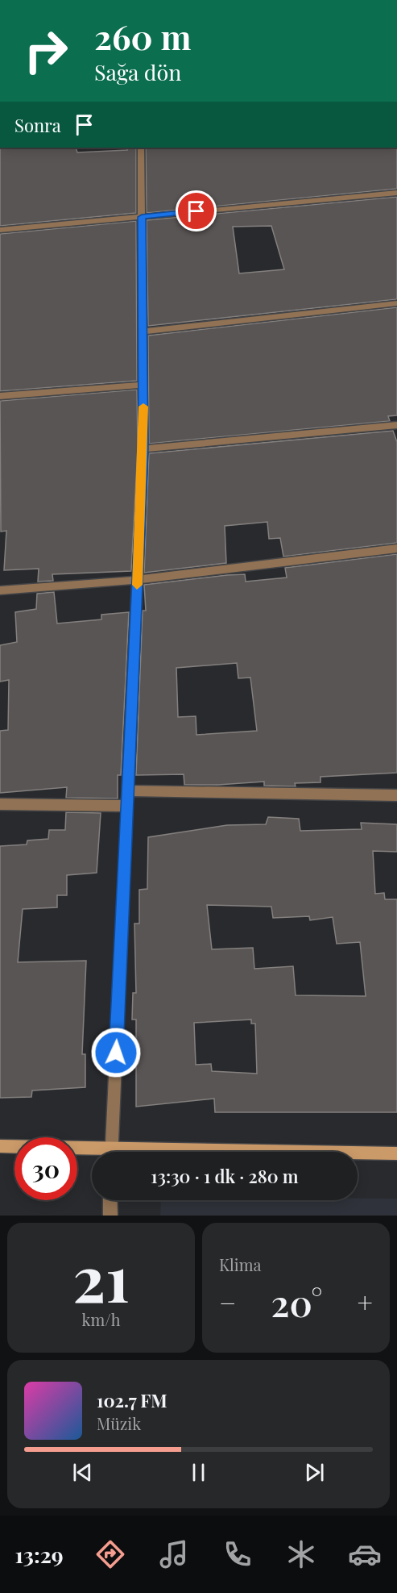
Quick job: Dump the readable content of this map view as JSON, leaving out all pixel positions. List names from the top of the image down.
{
  "page": {
    "turn": ["260 m", "Sağa dön"],
    "then": "Sonra",
    "limit": "30",
    "trip": "13:30 · 1 dk · 280 m",
    "tile": [
      ["21", "km/h"],
      "Klima"
    ],
    "heat": ["−", "20°", "+"],
    "song": ["102.7 FM", "Müzik"],
    "tabs": "13:29"
  }
}
